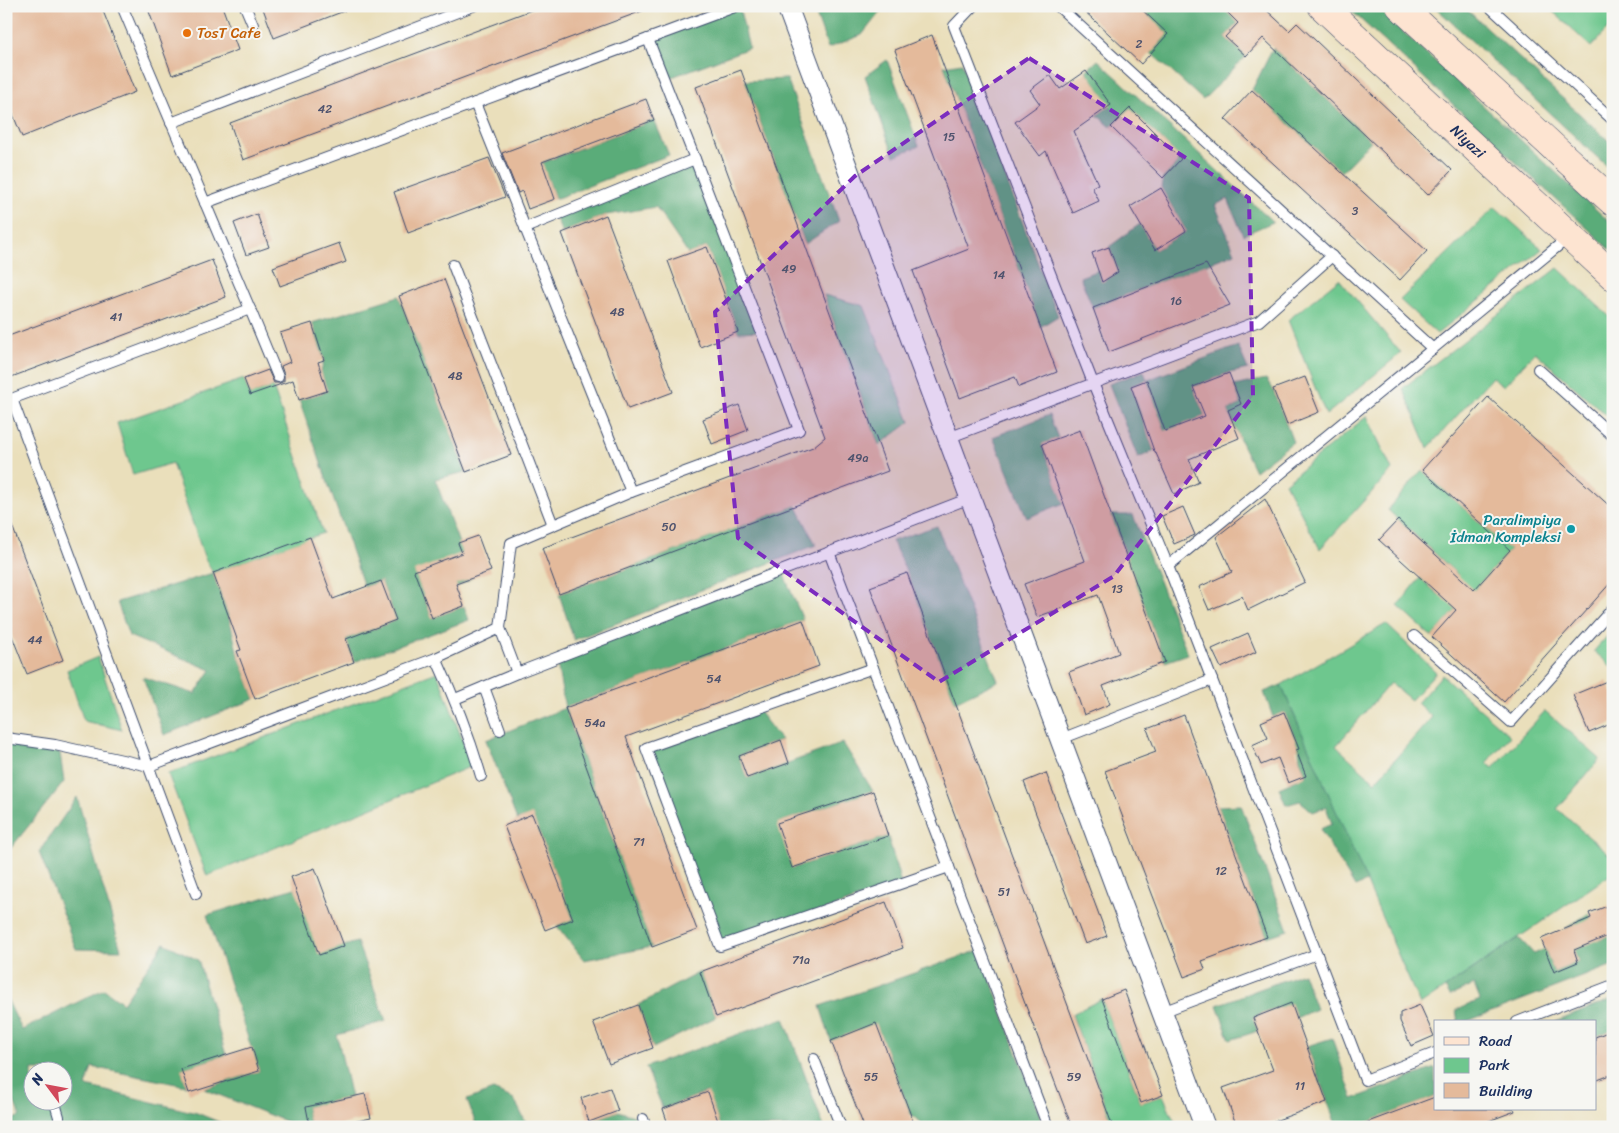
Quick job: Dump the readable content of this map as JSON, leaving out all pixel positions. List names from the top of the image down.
{
  "streets": {
    "main road": ["Niyazi"]
  },
  "places": ["TosT Cafe", "Paralimpiya İdman Kompleksi"],
  "house_numbers": [
    "2",
    "42",
    "15",
    "3",
    "49",
    "14",
    "16",
    "48",
    "41",
    "48",
    "49a",
    "50",
    "13",
    "44",
    "54",
    "54a",
    "71",
    "12",
    "51",
    "71a",
    "55",
    "59",
    "11"
  ],
  "legend": ["Road", "Park", "Building"],
  "north": "top left"
}
